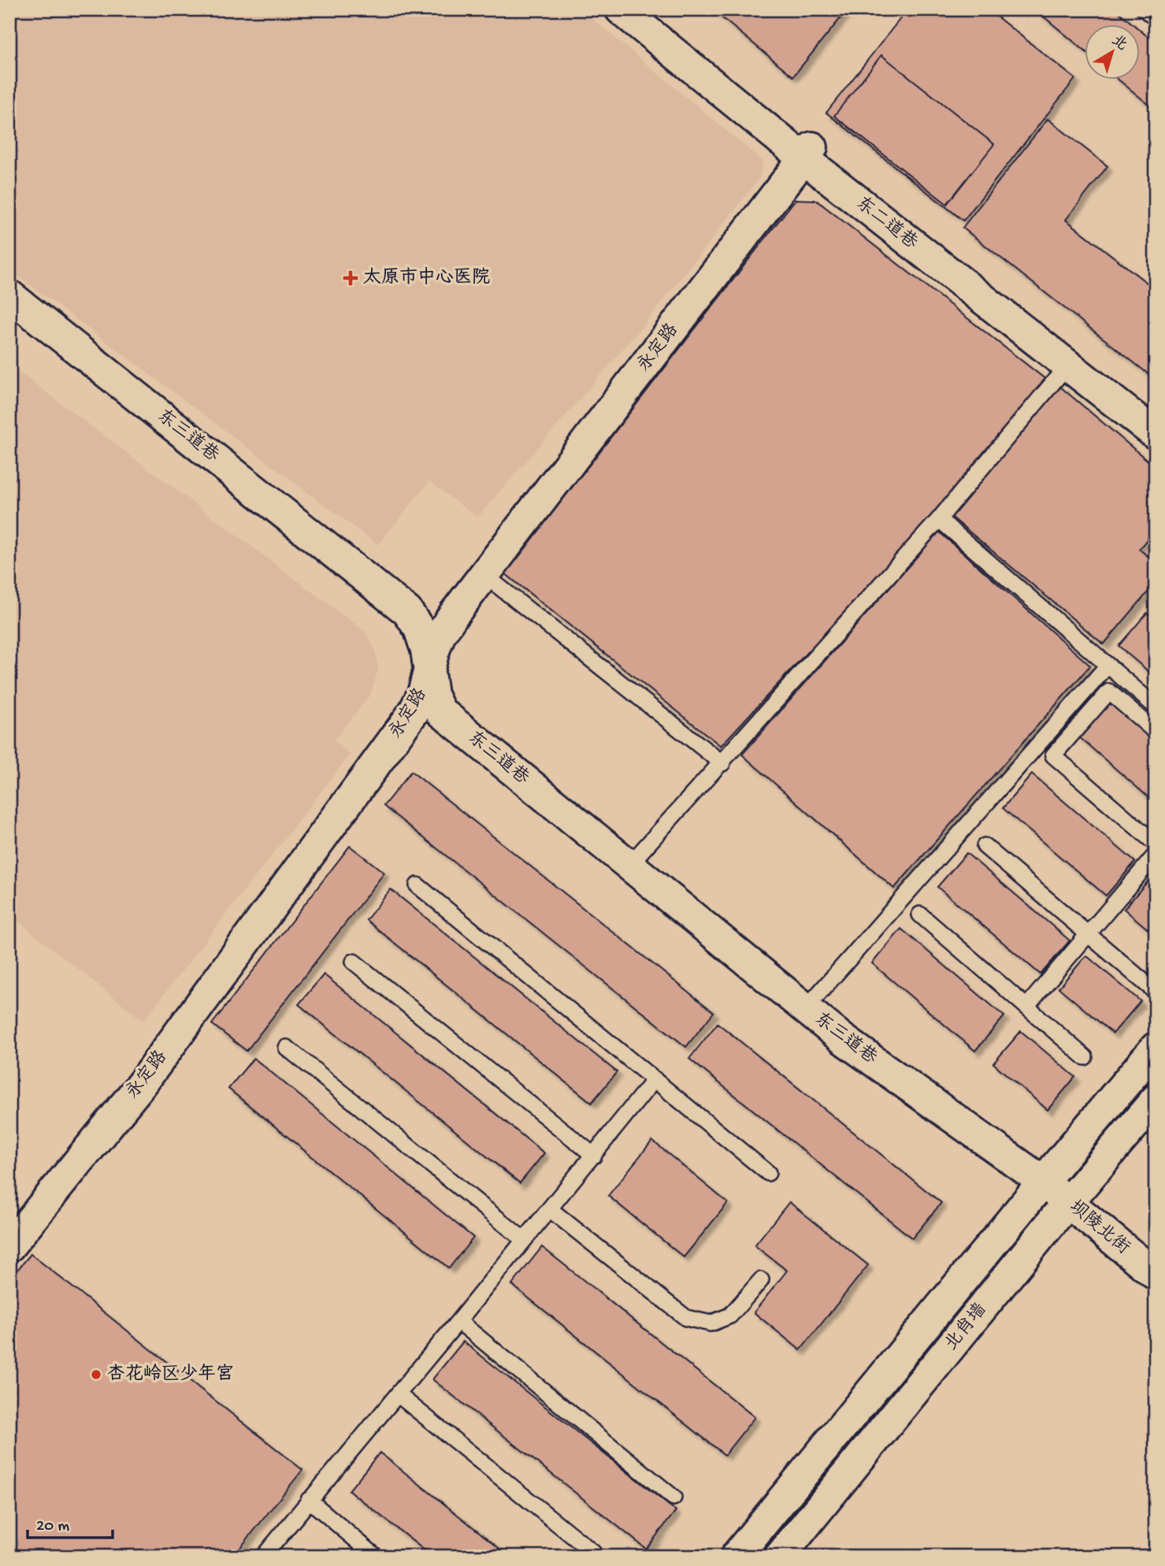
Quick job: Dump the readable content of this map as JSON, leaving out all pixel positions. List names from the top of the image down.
{
  "streets": {
    "street": [
      "东二道巷",
      "永定路",
      "东三道巷",
      "坝陵北街",
      "北肖墙"
    ]
  },
  "crossings": [
    ["东二道巷", "永定路"],
    ["永定路", "东三道巷"],
    ["东三道巷", "坝陵北街"],
    ["坝陵北街", "北肖墙"]
  ],
  "places": {
    "health": ["太原市中心医院"],
    "other": ["杏花岭区少年宫"]
  },
  "scale_bar": "20 m",
  "north": "top right"
}
